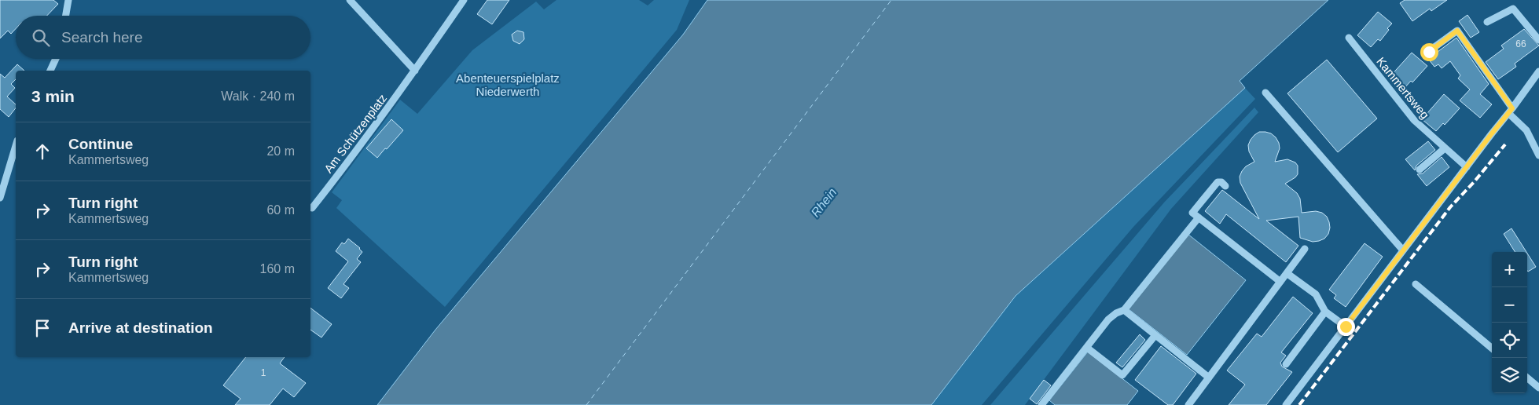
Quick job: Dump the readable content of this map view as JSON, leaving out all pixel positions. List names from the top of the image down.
{
  "streets": {
    "street": ["Kammertsweg", "Am Schützenplatz"]
  },
  "water": ["Rhein"],
  "parks": ["Abenteuerspielplatz Niederwerth"],
  "house_numbers": ["66", "1"],
  "page": {
    "search": "Search here",
    "heading": ["3 min", "Walk · 240 m"],
    "list": [
      ["Continue", "Kammertsweg", "20 m"],
      ["Turn right", "Kammertsweg", "60 m"],
      ["Turn right", "Kammertsweg", "160 m"],
      "Arrive at destination"
    ],
    "map_buttons": ["+", "−"]
  }
}
